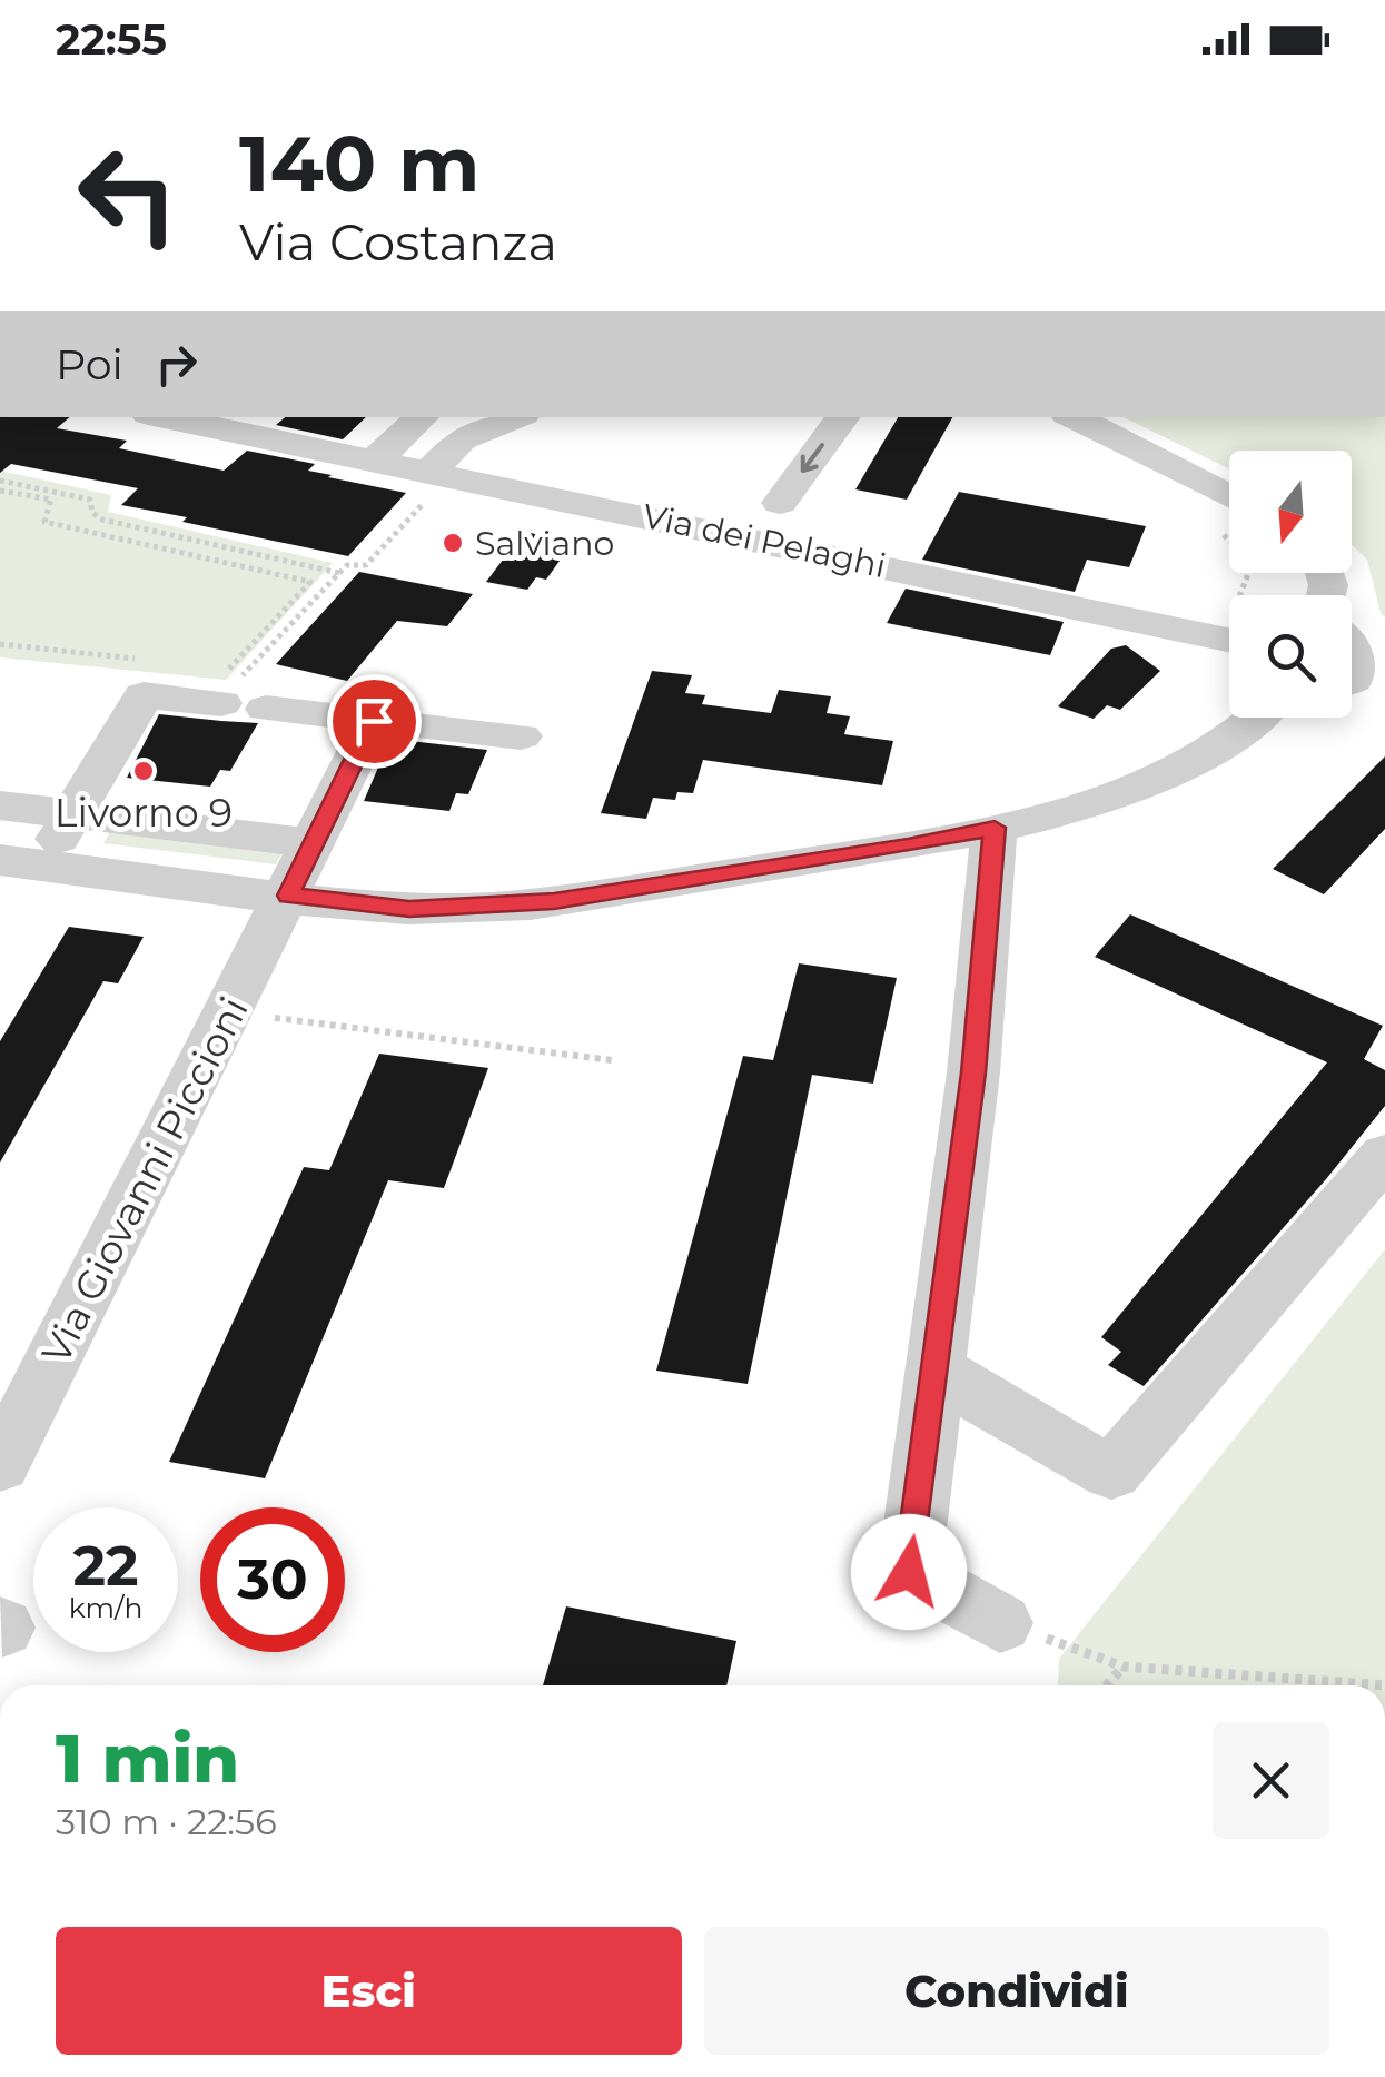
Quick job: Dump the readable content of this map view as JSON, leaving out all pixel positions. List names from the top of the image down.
{
  "streets": {
    "street": ["Via dei Pelaghi", "Via Giovanni Piccioni"]
  },
  "places": ["Salviano", "Livorno 9"],
  "north": "bottom",
  "page": {
    "status": "22:55",
    "turn": ["140 m", "Via Costanza"],
    "then": "Poi",
    "speed": "22 km/h",
    "limit": "30",
    "heading": ["1 min", "310 m · 22:56"],
    "buttons": ["Esci", "Condividi"]
  }
}
